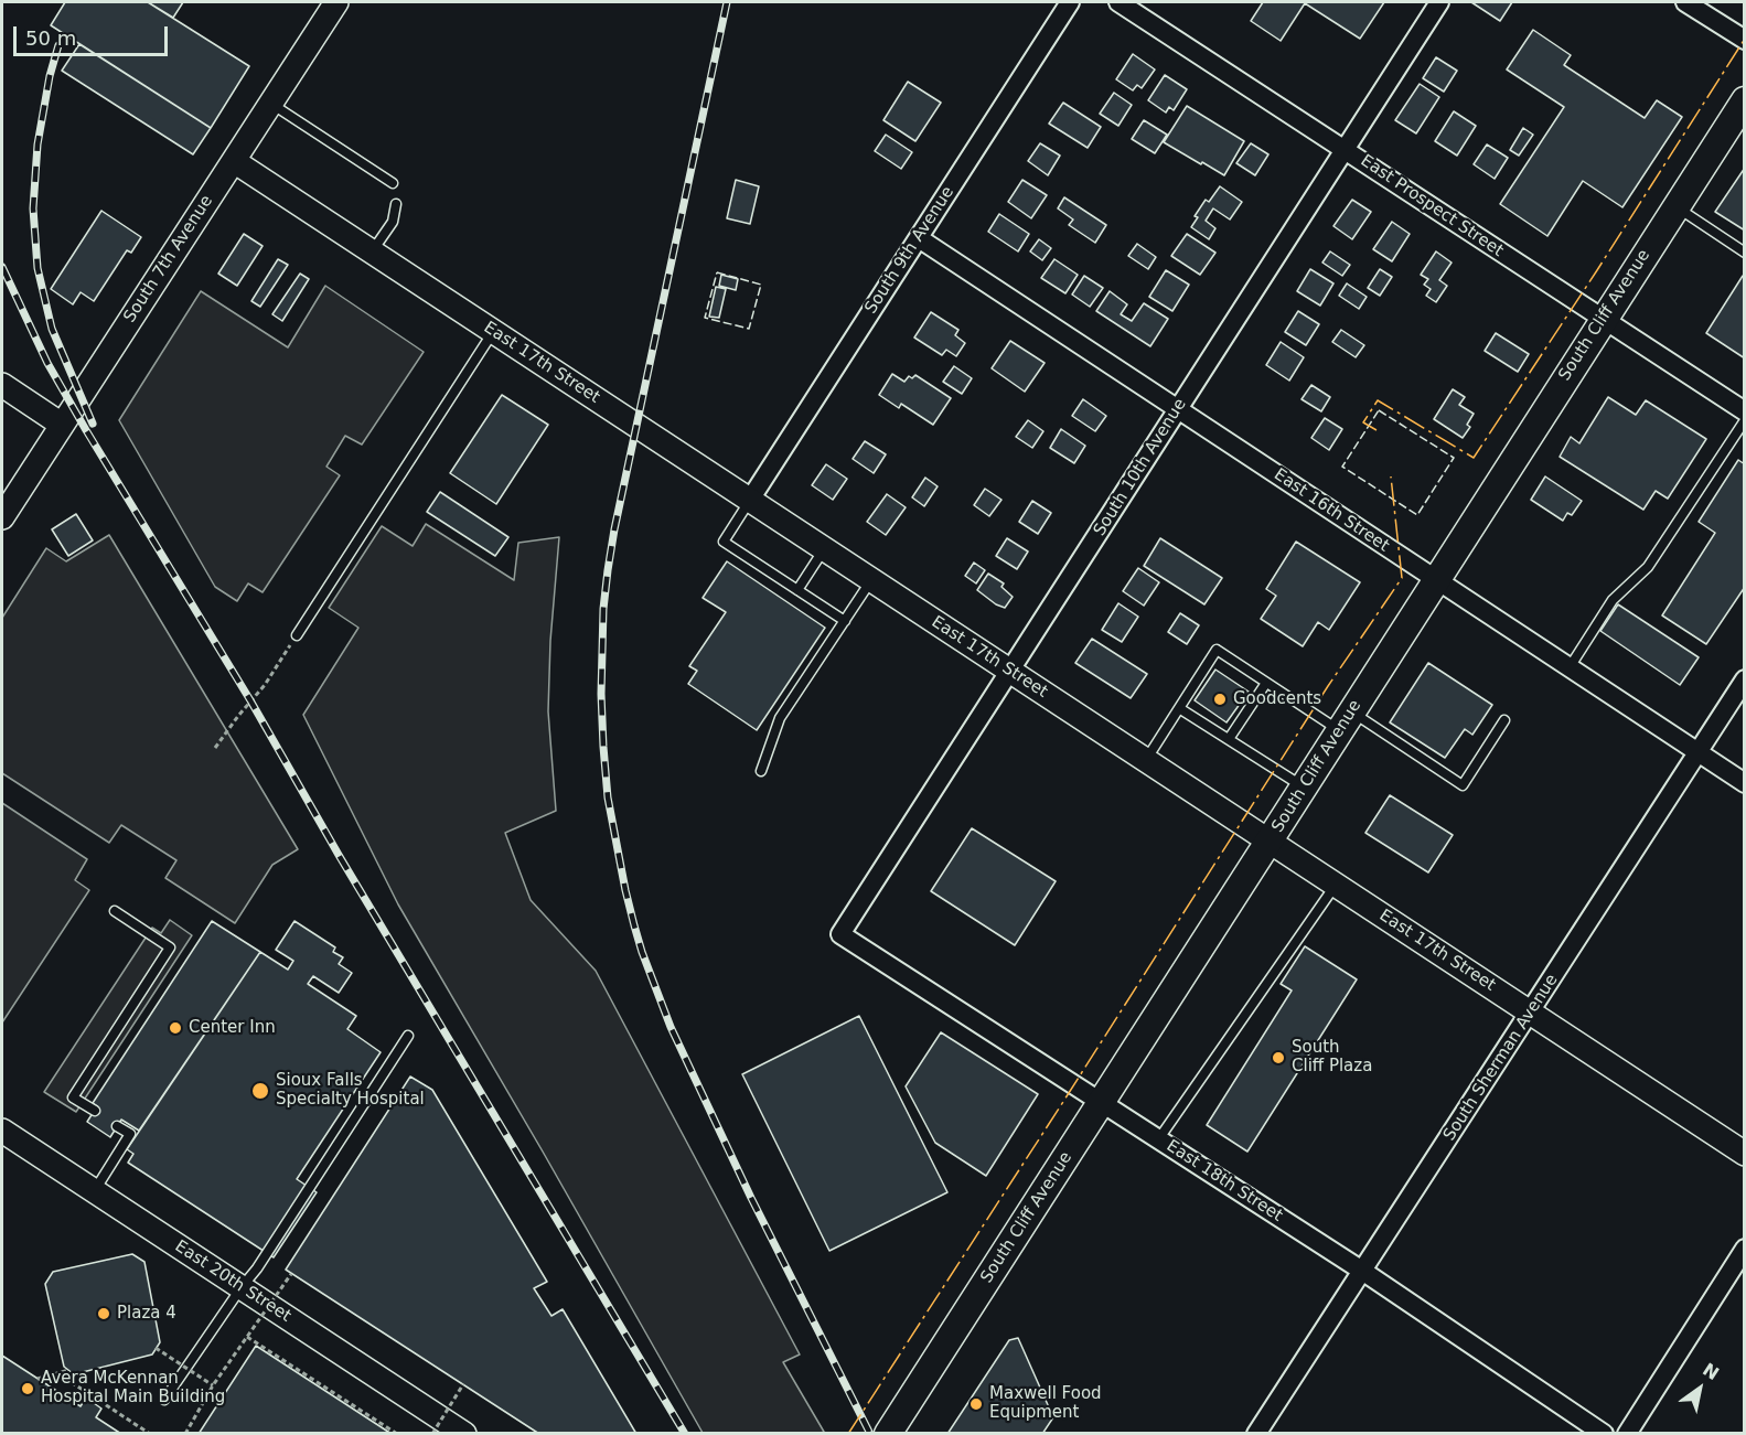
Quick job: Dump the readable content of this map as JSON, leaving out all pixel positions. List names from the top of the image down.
{
  "streets": {
    "main road": ["South Cliff Avenue"],
    "street": [
      "East Prospect Street",
      "South 9th Avenue",
      "South 7th Avenue",
      "East 17th Street",
      "South 10th Avenue",
      "East 16th Street",
      "South Sherman Avenue",
      "East 18th Street",
      "East 20th Street"
    ]
  },
  "crossings": [
    ["East Prospect Street", "South Cliff Avenue"],
    ["East Prospect Street", "South 10th Avenue"],
    ["South 9th Avenue", "East 17th Street"],
    ["South 9th Avenue", "East 16th Street"],
    ["South 7th Avenue", "East 17th Street"],
    ["South Cliff Avenue", "East 17th Street"],
    ["South Cliff Avenue", "East 16th Street"],
    ["South Cliff Avenue", "East 18th Street"],
    ["East 17th Street", "South 10th Avenue"],
    ["East 17th Street", "South Sherman Avenue"],
    ["South 10th Avenue", "East 16th Street"],
    ["South 10th Avenue", "East 18th Street"],
    ["East 16th Street", "South Sherman Avenue"],
    ["South Sherman Avenue", "East 18th Street"]
  ],
  "places": [
    "Goodcents",
    "Center Inn",
    "South Cliff Plaza",
    "Sioux Falls Specialty Hospital",
    "Plaza 4",
    "Avera McKennan Hospital Main Building",
    "Maxwell Food Equipment"
  ],
  "scale_bar": "50 m",
  "north": "top right"
}
